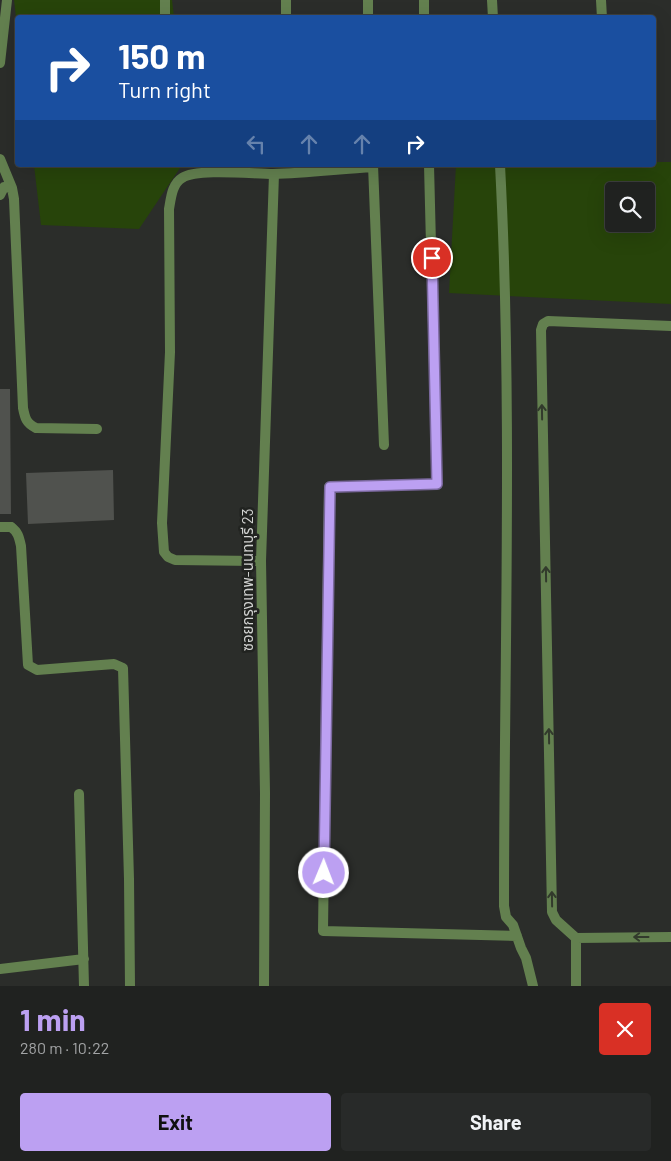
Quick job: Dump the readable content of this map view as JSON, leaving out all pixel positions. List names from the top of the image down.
{
  "streets": {
    "street": ["ซอยกรุงเทพ-นนทบุรี 23"]
  },
  "page": {
    "turn": ["150 m", "Turn right"],
    "heading": ["1 min", "280 m · 10:22"],
    "buttons": ["Exit", "Share"]
  }
}
